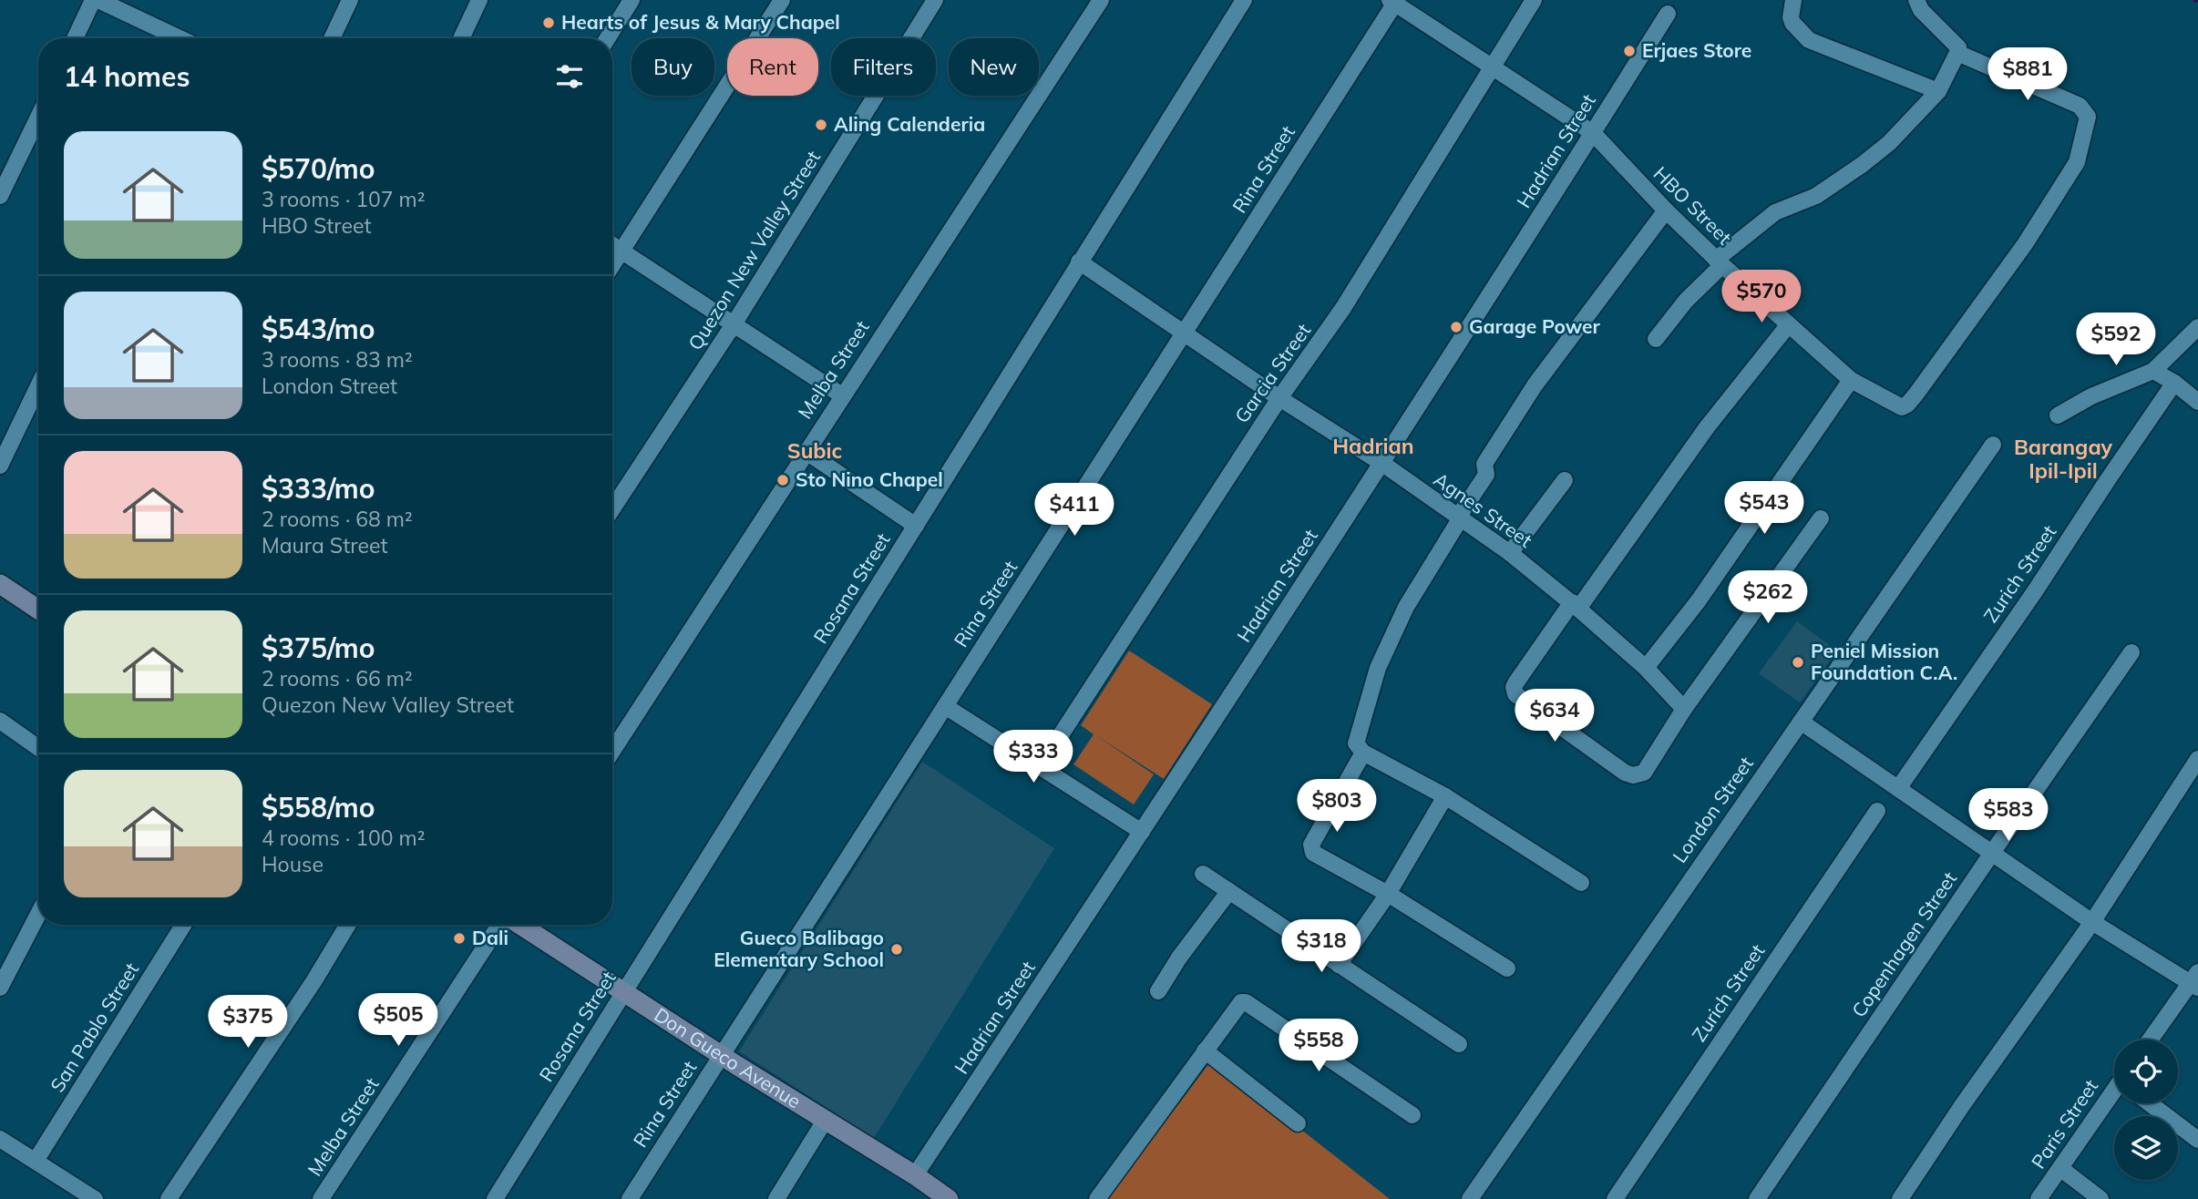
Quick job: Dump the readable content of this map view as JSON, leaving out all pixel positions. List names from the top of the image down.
{
  "streets": {
    "main road": ["Don Gueco Avenue"],
    "street": [
      "Hadrian Street",
      "Rina Street",
      "HBO Street",
      "Quezon New Valley Street",
      "Melba Street",
      "Garcia Street",
      "Agnes Street",
      "Zurich Street",
      "Rosana Street",
      "London Street",
      "Copenhagen Street",
      "San Pablo Street",
      "Paris Street"
    ]
  },
  "crossings": [
    ["Hadrian Street", "HBO Street"],
    ["Hadrian Street", "Agnes Street"],
    ["Hadrian Street", "Don Gueco Avenue"],
    ["Rina Street", "HBO Street"],
    ["Rina Street", "Agnes Street"],
    ["Rina Street", "Don Gueco Avenue"],
    ["HBO Street", "Garcia Street"],
    ["Garcia Street", "Agnes Street"],
    ["Agnes Street", "Rosana Street"],
    ["Rosana Street", "Don Gueco Avenue"]
  ],
  "districts": ["Hadrian", "Barangay Ipil-Ipil", "Subic"],
  "places": [
    "Hearts of Jesus & Mary Chapel",
    "Erjaes Store",
    "Aling Calenderia",
    "Garage Power",
    "Sto Nino Chapel",
    "Peniel Mission Foundation C.A.",
    "Dali",
    "Gueco Balibago Elementary School"
  ],
  "page": {
    "chip": [
      "Buy",
      "Rent",
      "Filters",
      "New"
    ],
    "heading": "14 homes",
    "price": [
      "$881",
      "$570",
      "$592",
      "$543",
      "$411",
      "$262",
      "$634",
      "$333",
      "$803",
      "$583",
      "$318",
      "$505",
      "$375",
      "$558"
    ],
    "list": [
      {
        "name": "$570/mo",
        "note": "3 rooms · 107 m² · HBO Street"
      },
      {
        "name": "$543/mo",
        "note": "3 rooms · 83 m² · London Street"
      },
      {
        "name": "$333/mo",
        "note": "2 rooms · 68 m² · Maura Street"
      },
      {
        "name": "$375/mo",
        "note": "2 rooms · 66 m² · Quezon New Valley Street"
      },
      {
        "name": "$558/mo",
        "note": "4 rooms · 100 m² · House"
      }
    ]
  }
}
